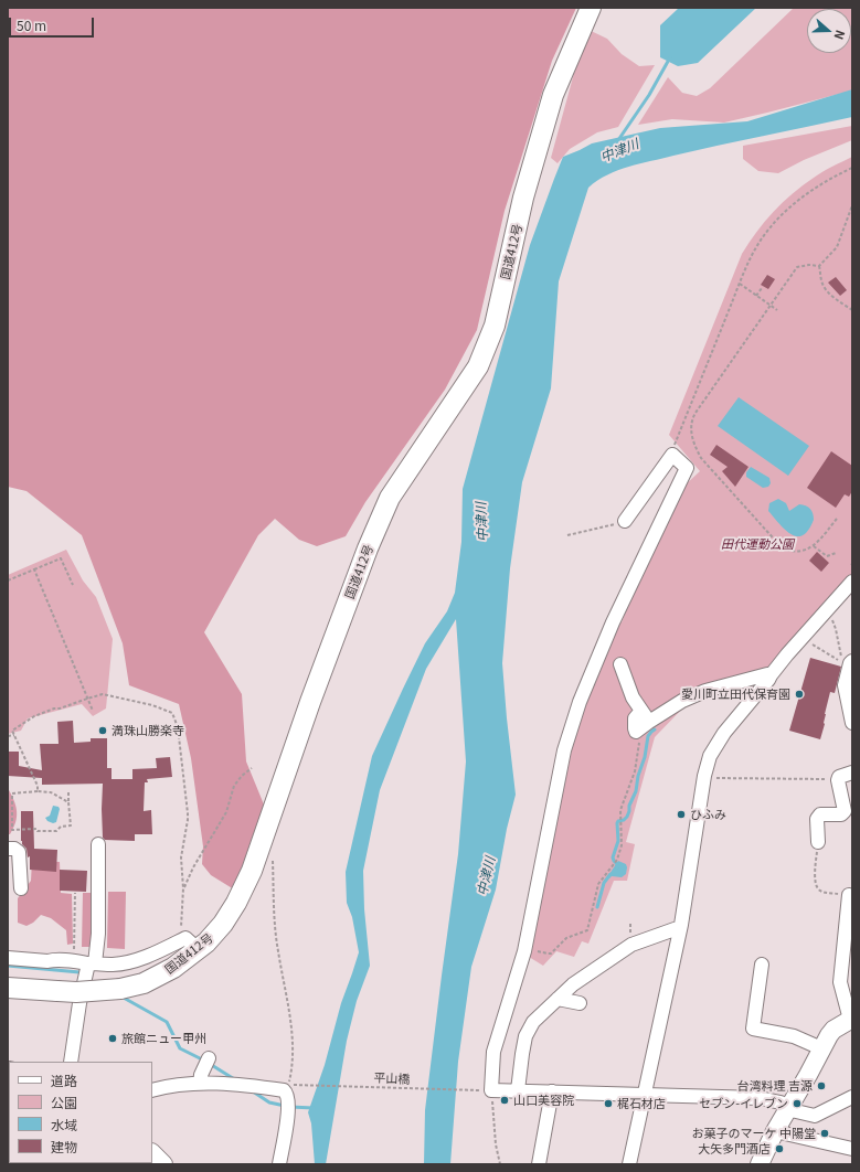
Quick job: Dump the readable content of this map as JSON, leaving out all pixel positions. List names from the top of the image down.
{
  "streets": {
    "highway": ["国道412号"],
    "path": ["平山橋"]
  },
  "water": ["中津川"],
  "parks": ["田代運動公園"],
  "places": [
    "愛川町立田代保育園",
    "満珠山勝楽寺",
    "ひふみ",
    "旅館ニュー甲州",
    "台湾料理 吉源",
    "山口美容院",
    "梶石材店",
    "セブン-イレブン",
    "お菓子のマーケ 中陽堂",
    "大矢多門酒店"
  ],
  "legend": [
    "道路",
    "公園",
    "水域",
    "建物"
  ],
  "scale_bar": "50 m",
  "north": "right"
}
